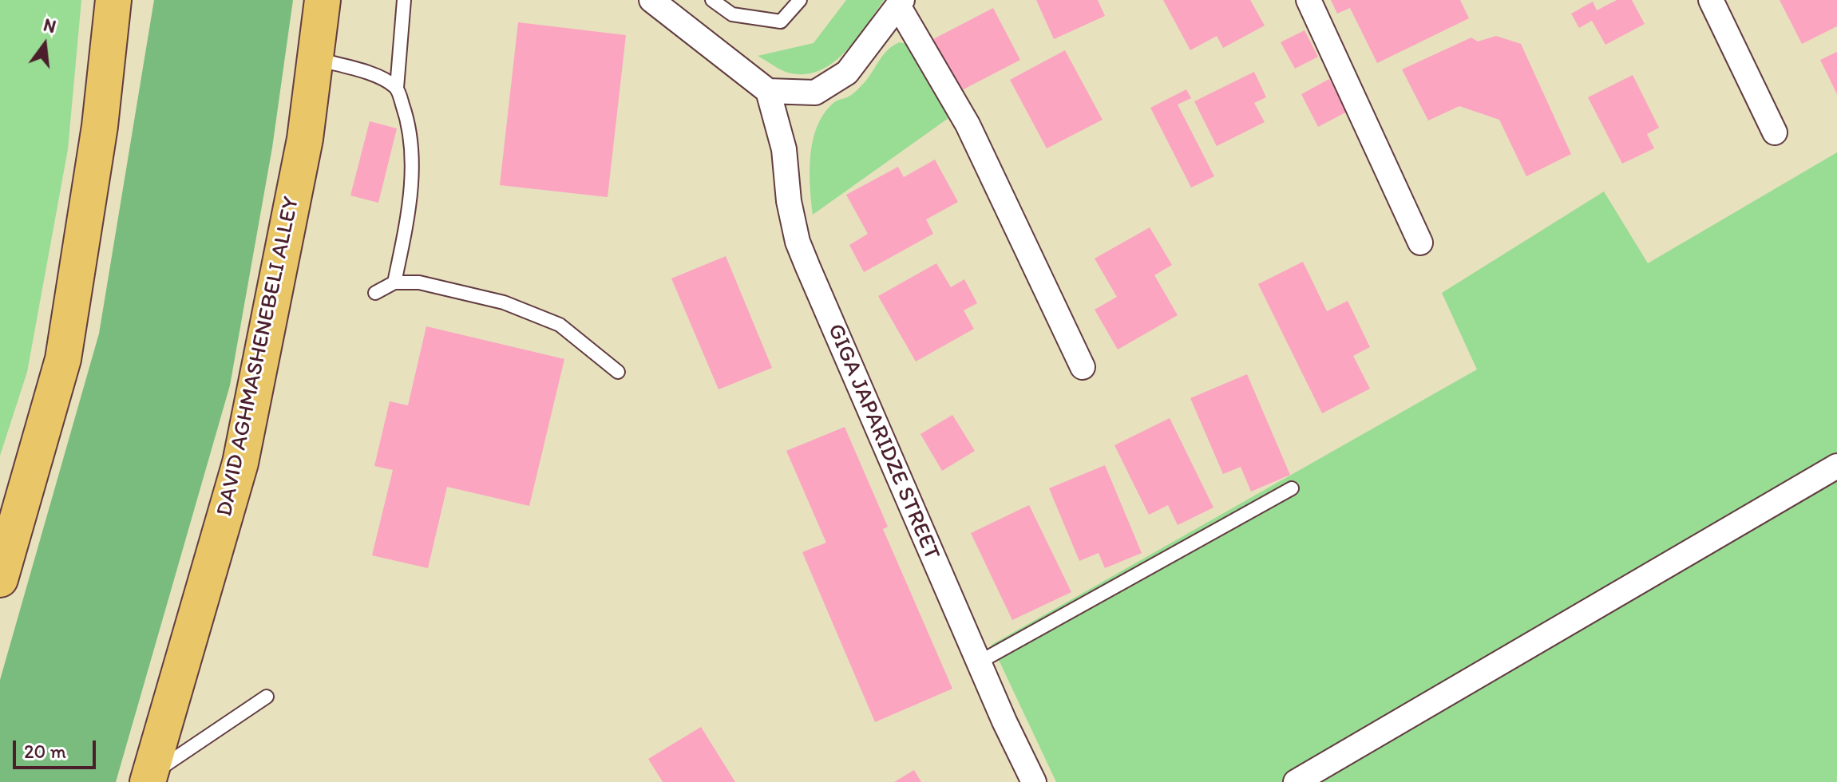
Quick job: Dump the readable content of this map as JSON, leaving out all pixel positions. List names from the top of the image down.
{
  "streets": {
    "highway": ["DAVID AGHMASHENEBELI ALLEY"],
    "street": ["GIGA JAPARIDZE STREET"]
  },
  "scale_bar": "20 m",
  "north": "top"
}
